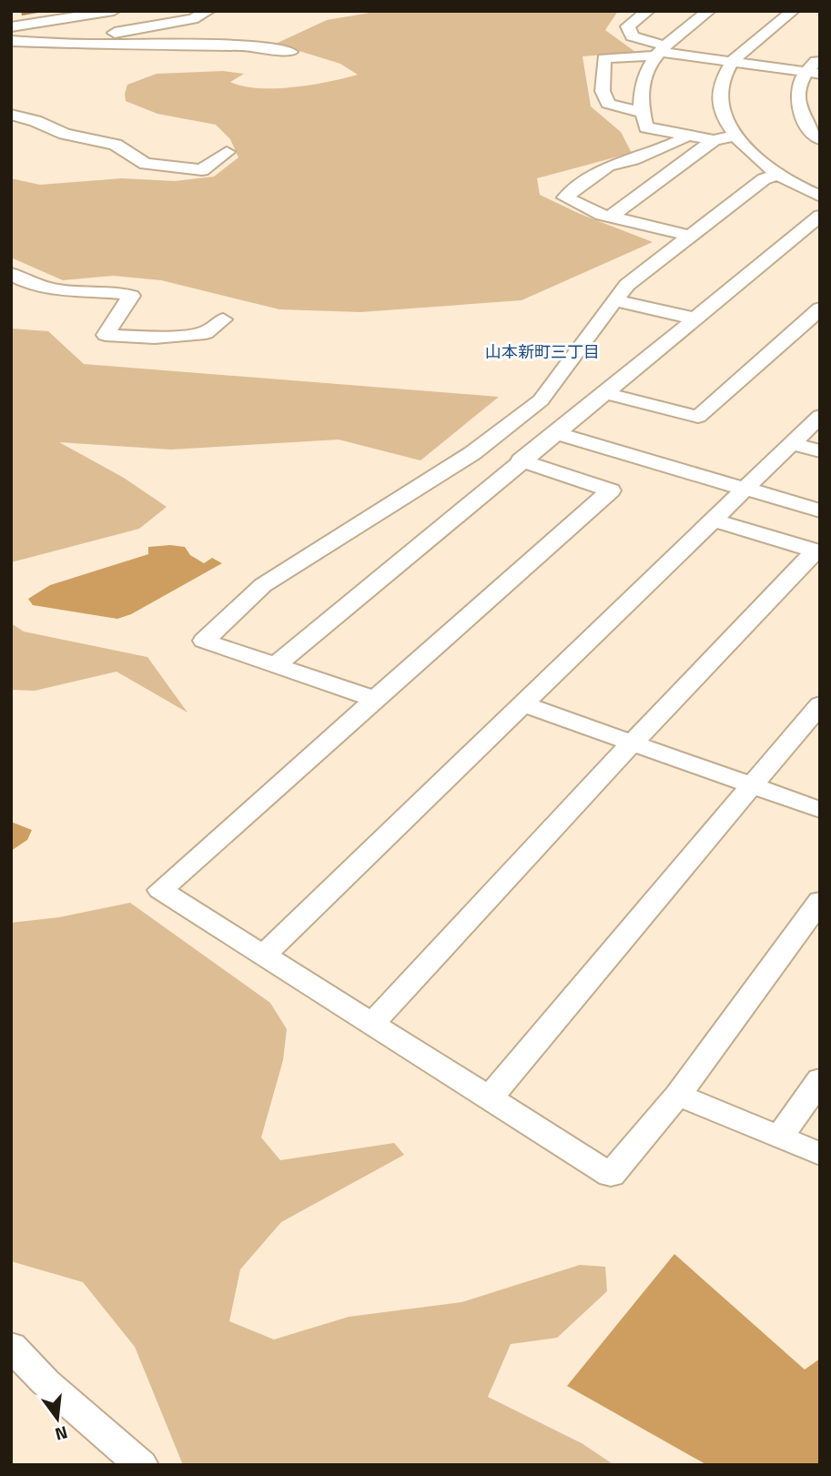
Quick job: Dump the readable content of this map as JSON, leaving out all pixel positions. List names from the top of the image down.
{
  "districts": ["山本新町三丁目"],
  "north": "bottom"
}
